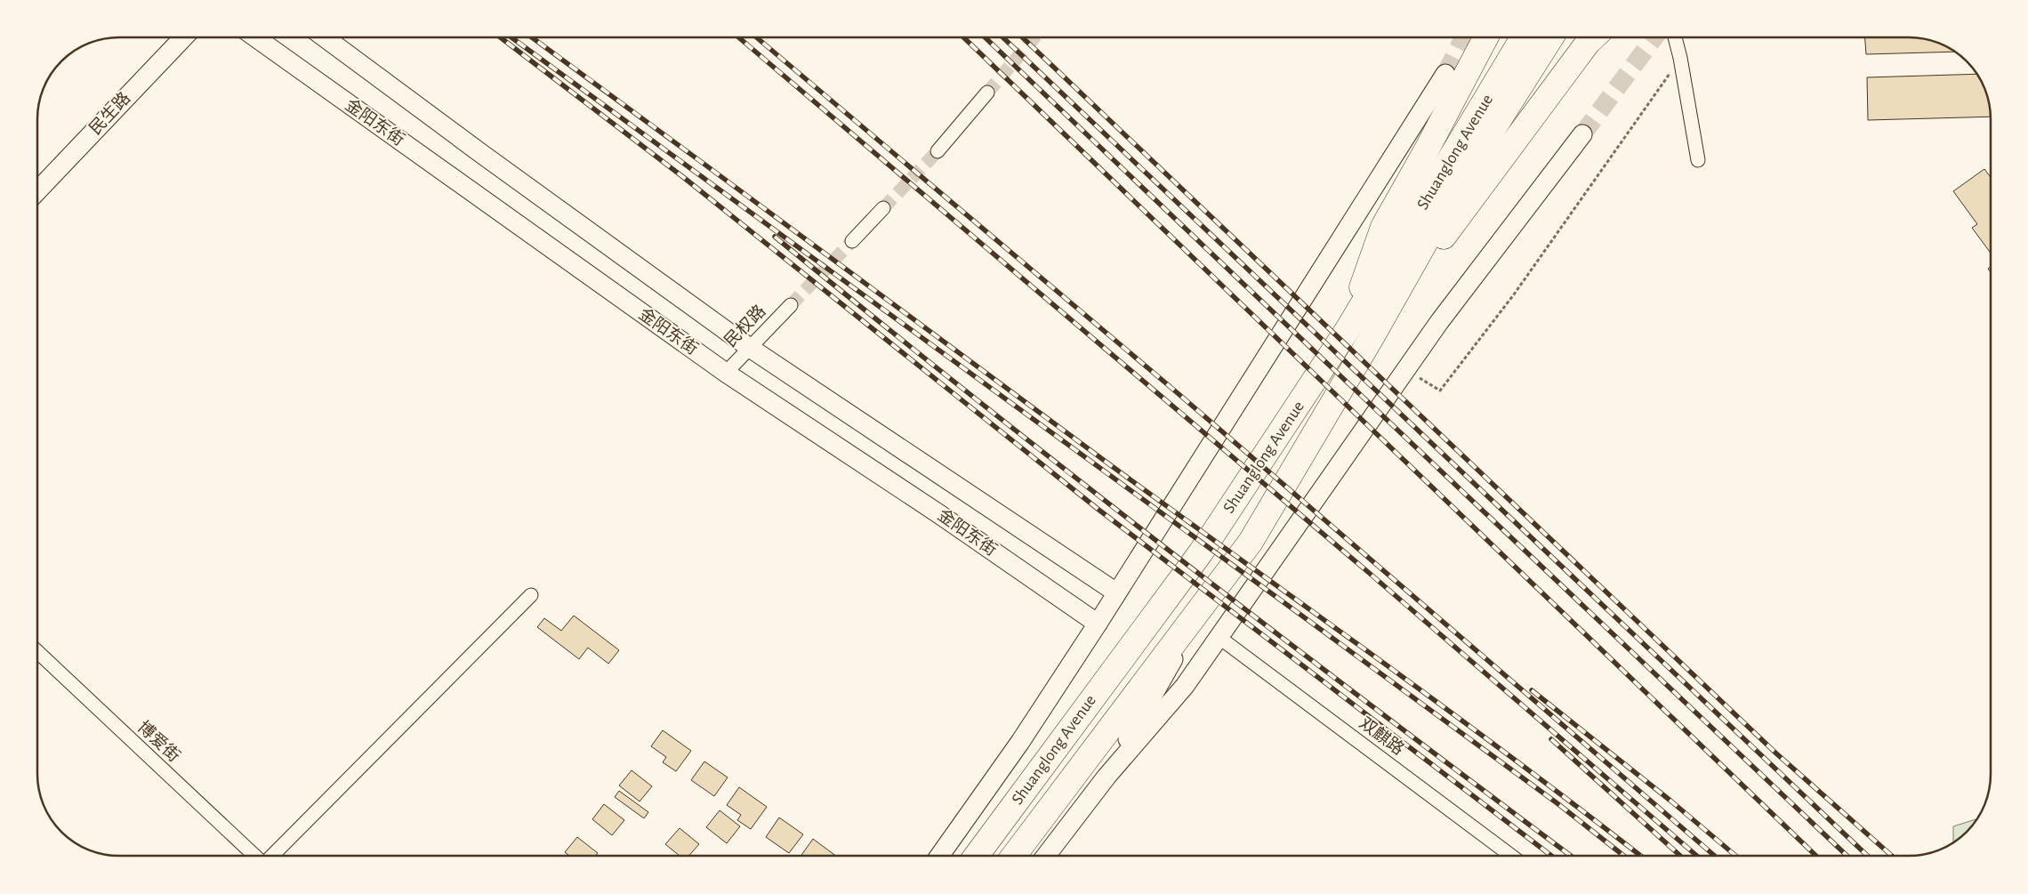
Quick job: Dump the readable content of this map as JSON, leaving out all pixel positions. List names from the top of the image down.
{
  "streets": {
    "highway": ["Shuanglong Avenue"],
    "street": [
      "民生路",
      "金阳东街",
      "民权路",
      "双麒路",
      "博爱街"
    ]
  },
  "crossings": [
    ["金阳东街", "民权路"]
  ]
}
